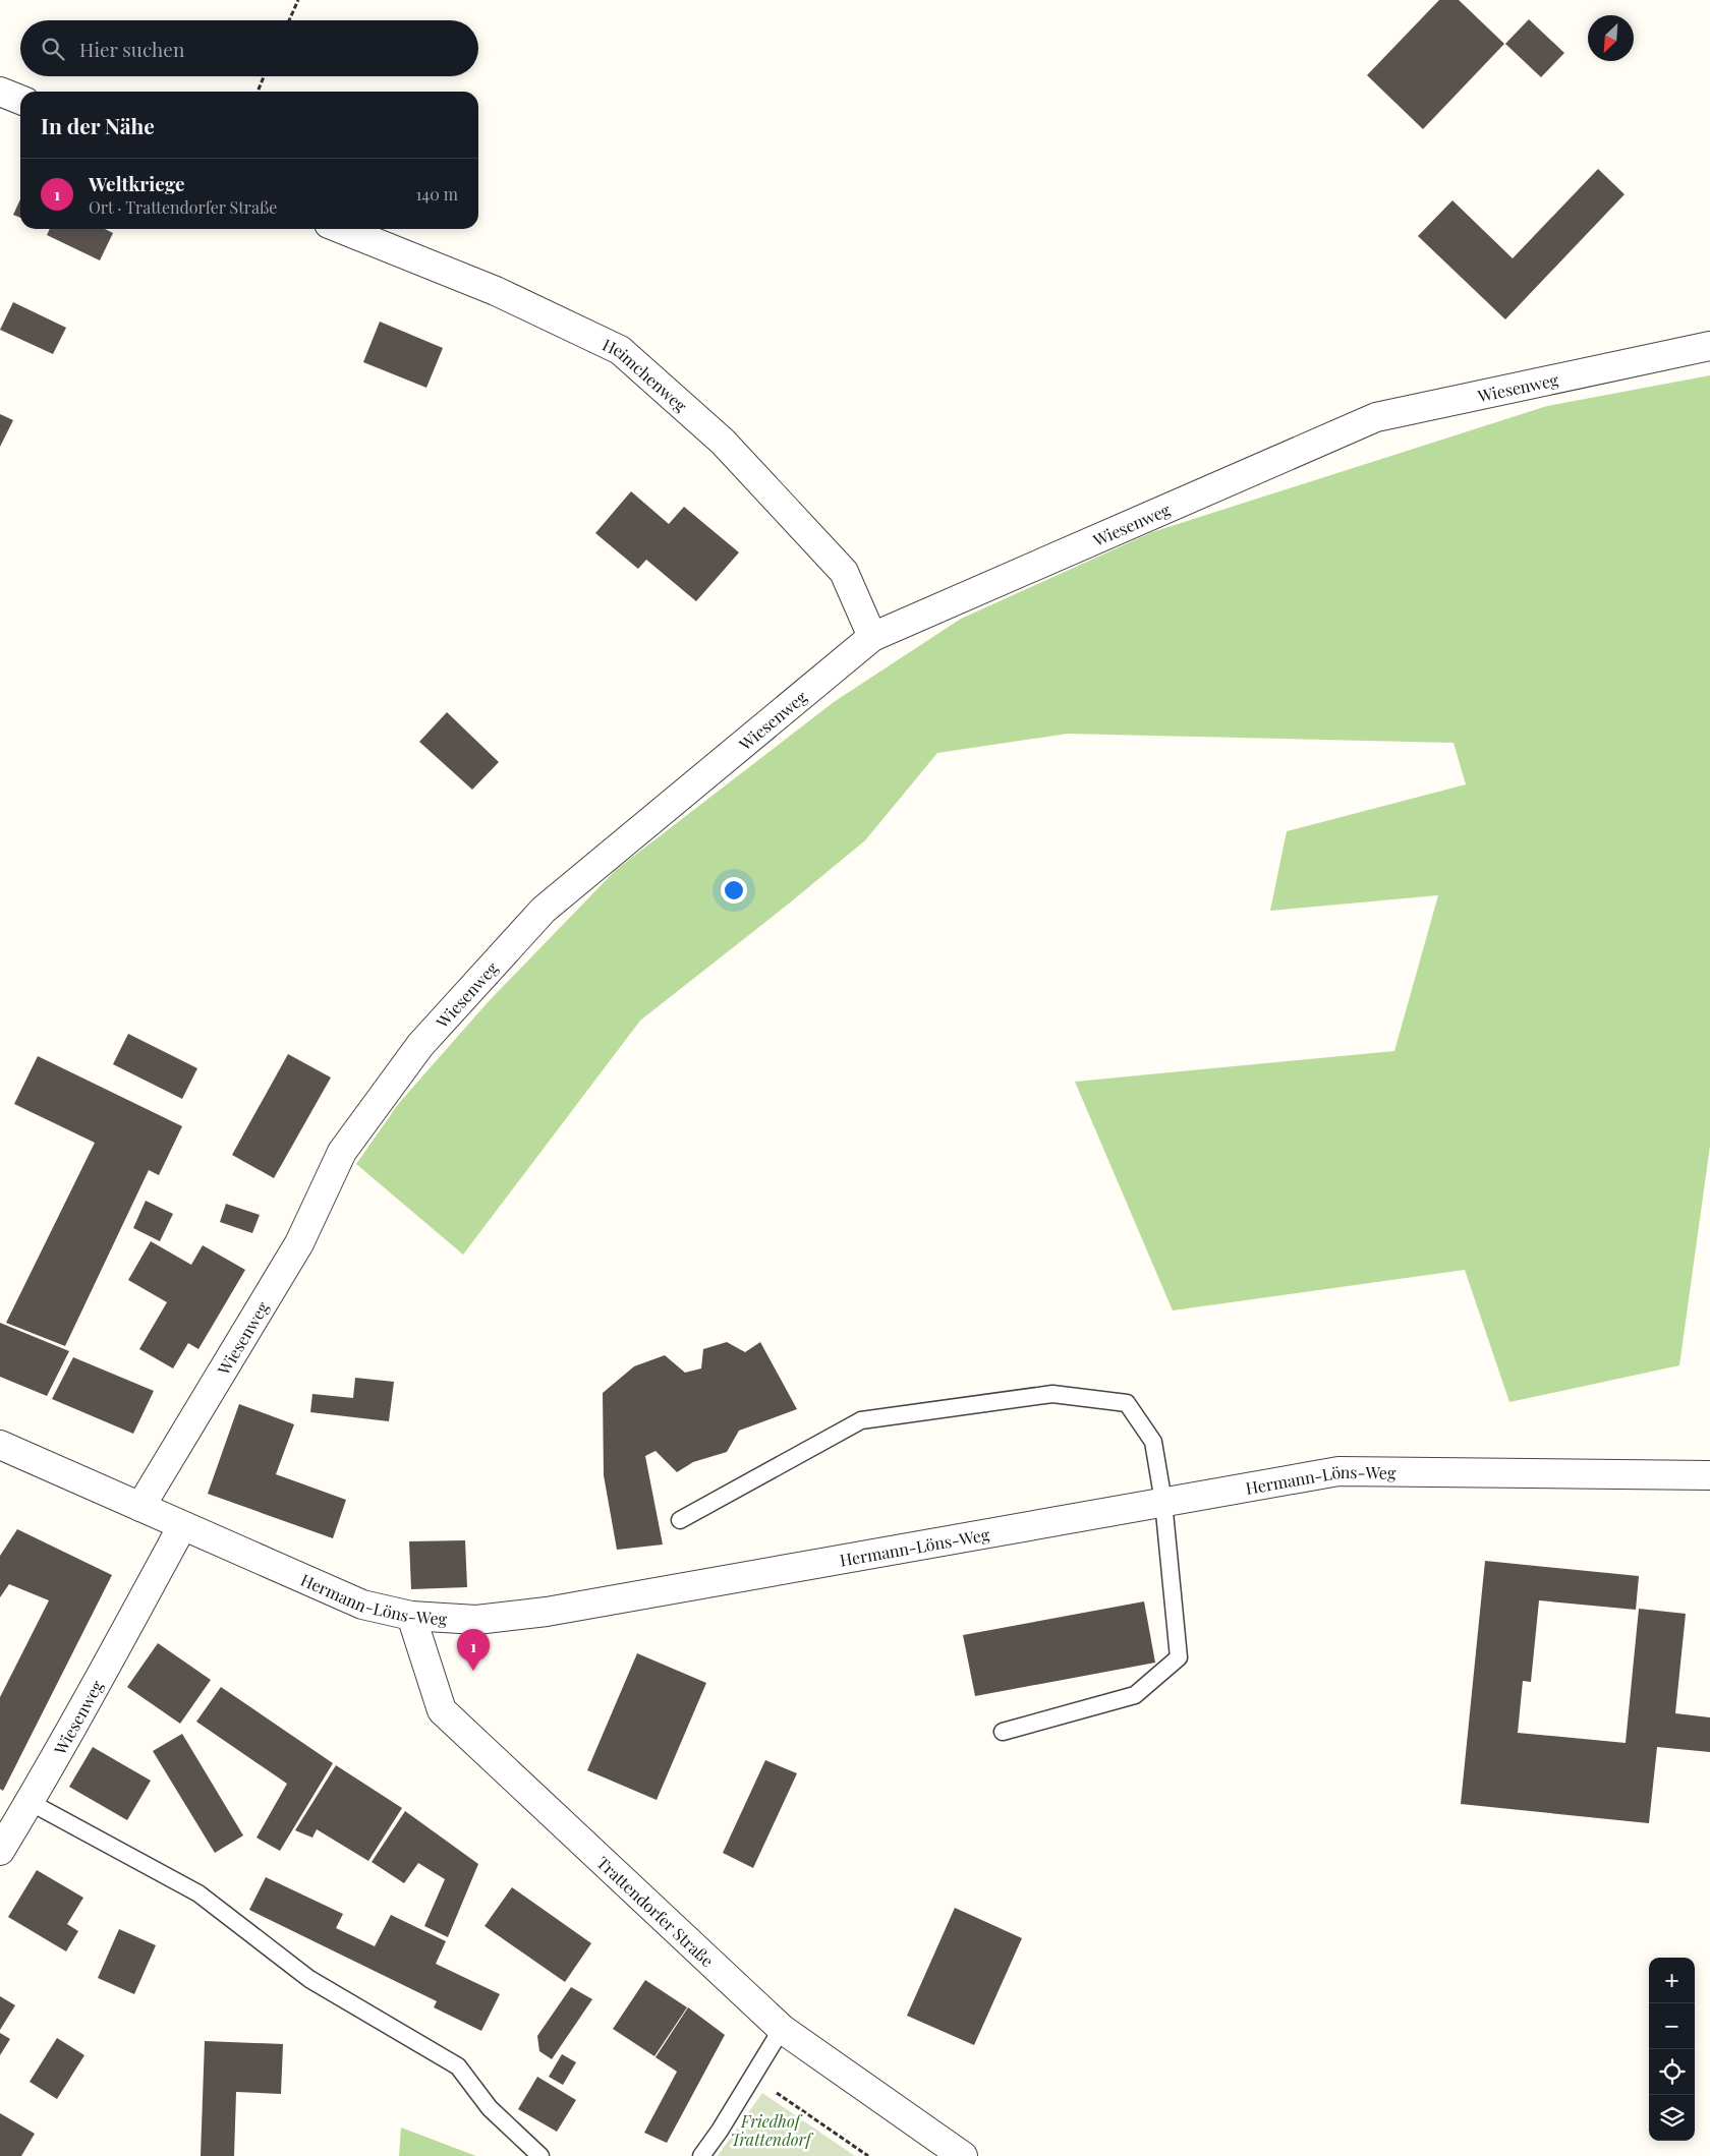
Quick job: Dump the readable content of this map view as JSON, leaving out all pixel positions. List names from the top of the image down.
{
  "streets": {
    "street": [
      "Heimchenweg",
      "Wiesenweg",
      "Hermann-Löns-Weg",
      "Trattendorfer Straße"
    ]
  },
  "crossings": [
    ["Heimchenweg", "Wiesenweg"],
    ["Wiesenweg", "Hermann-Löns-Weg"],
    ["Hermann-Löns-Weg", "Trattendorfer Straße"]
  ],
  "parks": ["Friedhof Trattendorf"],
  "north": "bottom left",
  "page": {
    "search": "Hier suchen",
    "heading": "In der Nähe",
    "list": [
      {
        "mark": "1",
        "name": "Weltkriege",
        "note": "Ort · Trattendorfer Straße",
        "value": "140 m"
      }
    ],
    "pins": "1",
    "map_buttons": ["+", "−"]
  }
}
